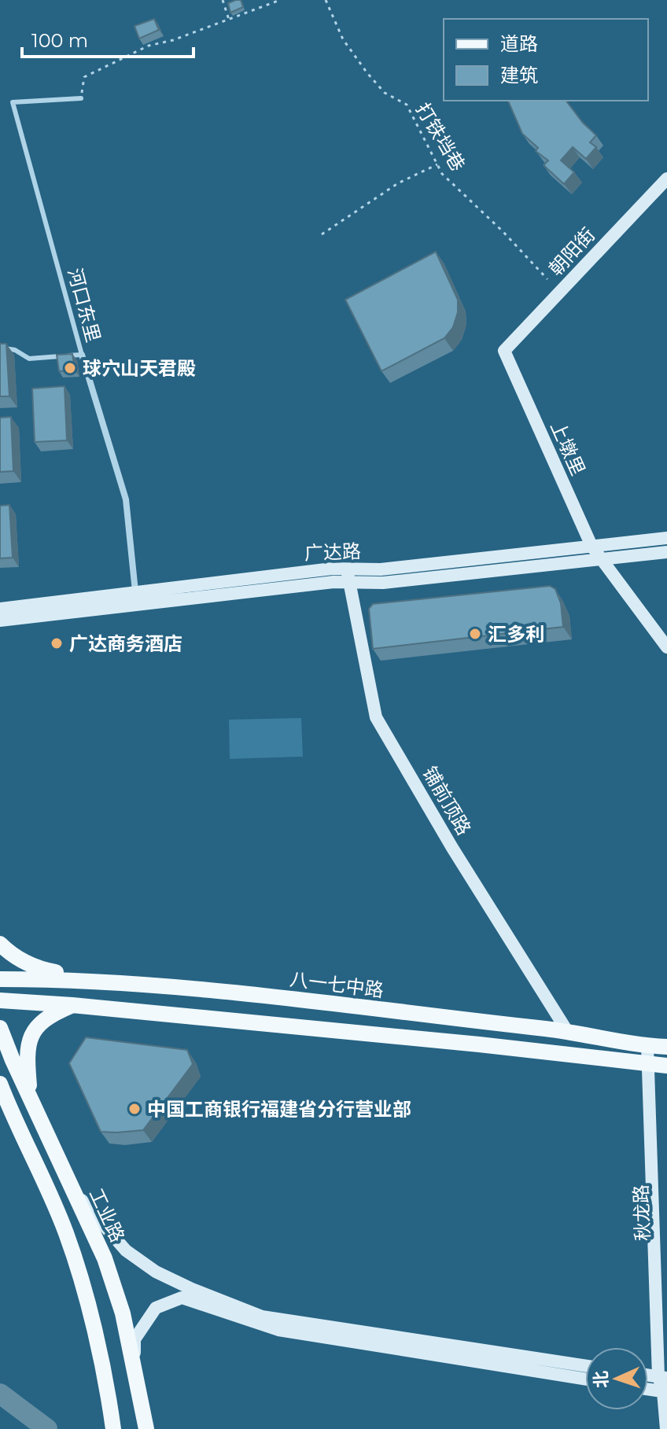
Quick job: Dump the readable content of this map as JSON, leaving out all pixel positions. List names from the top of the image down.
{
  "streets": {
    "main road": ["八一七中路", "工业路"],
    "street": [
      "朝阳街",
      "河口东里",
      "上墩里",
      "广达路",
      "铺前顶路",
      "秋龙路"
    ],
    "path": ["打铁垱巷"]
  },
  "crossings": [
    ["朝阳街", "上墩里"],
    ["河口东里", "广达路"],
    ["上墩里", "广达路"],
    ["广达路", "铺前顶路"],
    ["铺前顶路", "八一七中路"],
    ["八一七中路", "秋龙路"]
  ],
  "places": [
    "球穴山天君殿",
    "汇多利",
    "广达商务酒店",
    "中国工商银行福建省分行营业部"
  ],
  "legend": ["道路", "建筑"],
  "scale_bar": "100 m",
  "north": "left"
}
